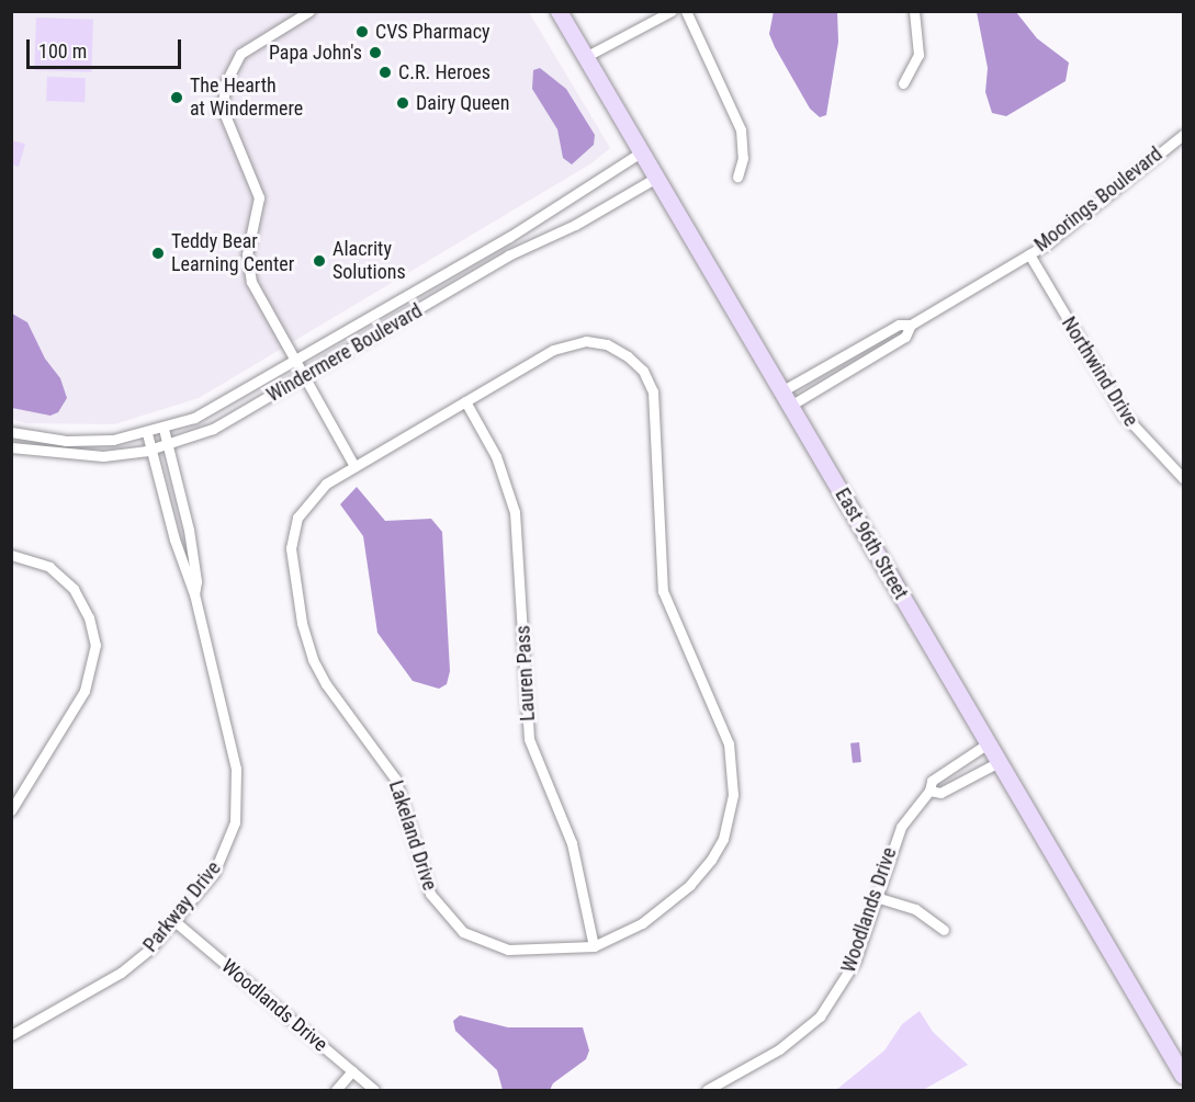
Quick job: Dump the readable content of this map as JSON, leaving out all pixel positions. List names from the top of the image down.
{
  "streets": {
    "main road": ["East 96th Street"],
    "street": [
      "Moorings Boulevard",
      "Windermere Boulevard",
      "Northwind Drive",
      "Lauren Pass",
      "Lakeland Drive",
      "Parkway Drive",
      "Woodlands Drive"
    ]
  },
  "crossings": [
    ["Moorings Boulevard", "Northwind Drive"],
    ["Moorings Boulevard", "East 96th Street"],
    ["Windermere Boulevard", "East 96th Street"],
    ["Windermere Boulevard", "Parkway Drive"],
    ["East 96th Street", "Woodlands Drive"],
    ["Lauren Pass", "Lakeland Drive"],
    ["Parkway Drive", "Woodlands Drive"]
  ],
  "places": [
    "CVS Pharmacy",
    "Papa John's",
    "C.R. Heroes",
    "The Hearth at Windermere",
    "Dairy Queen",
    "Teddy Bear Learning Center",
    "Alacrity Solutions"
  ],
  "scale_bar": "100 m"
}
